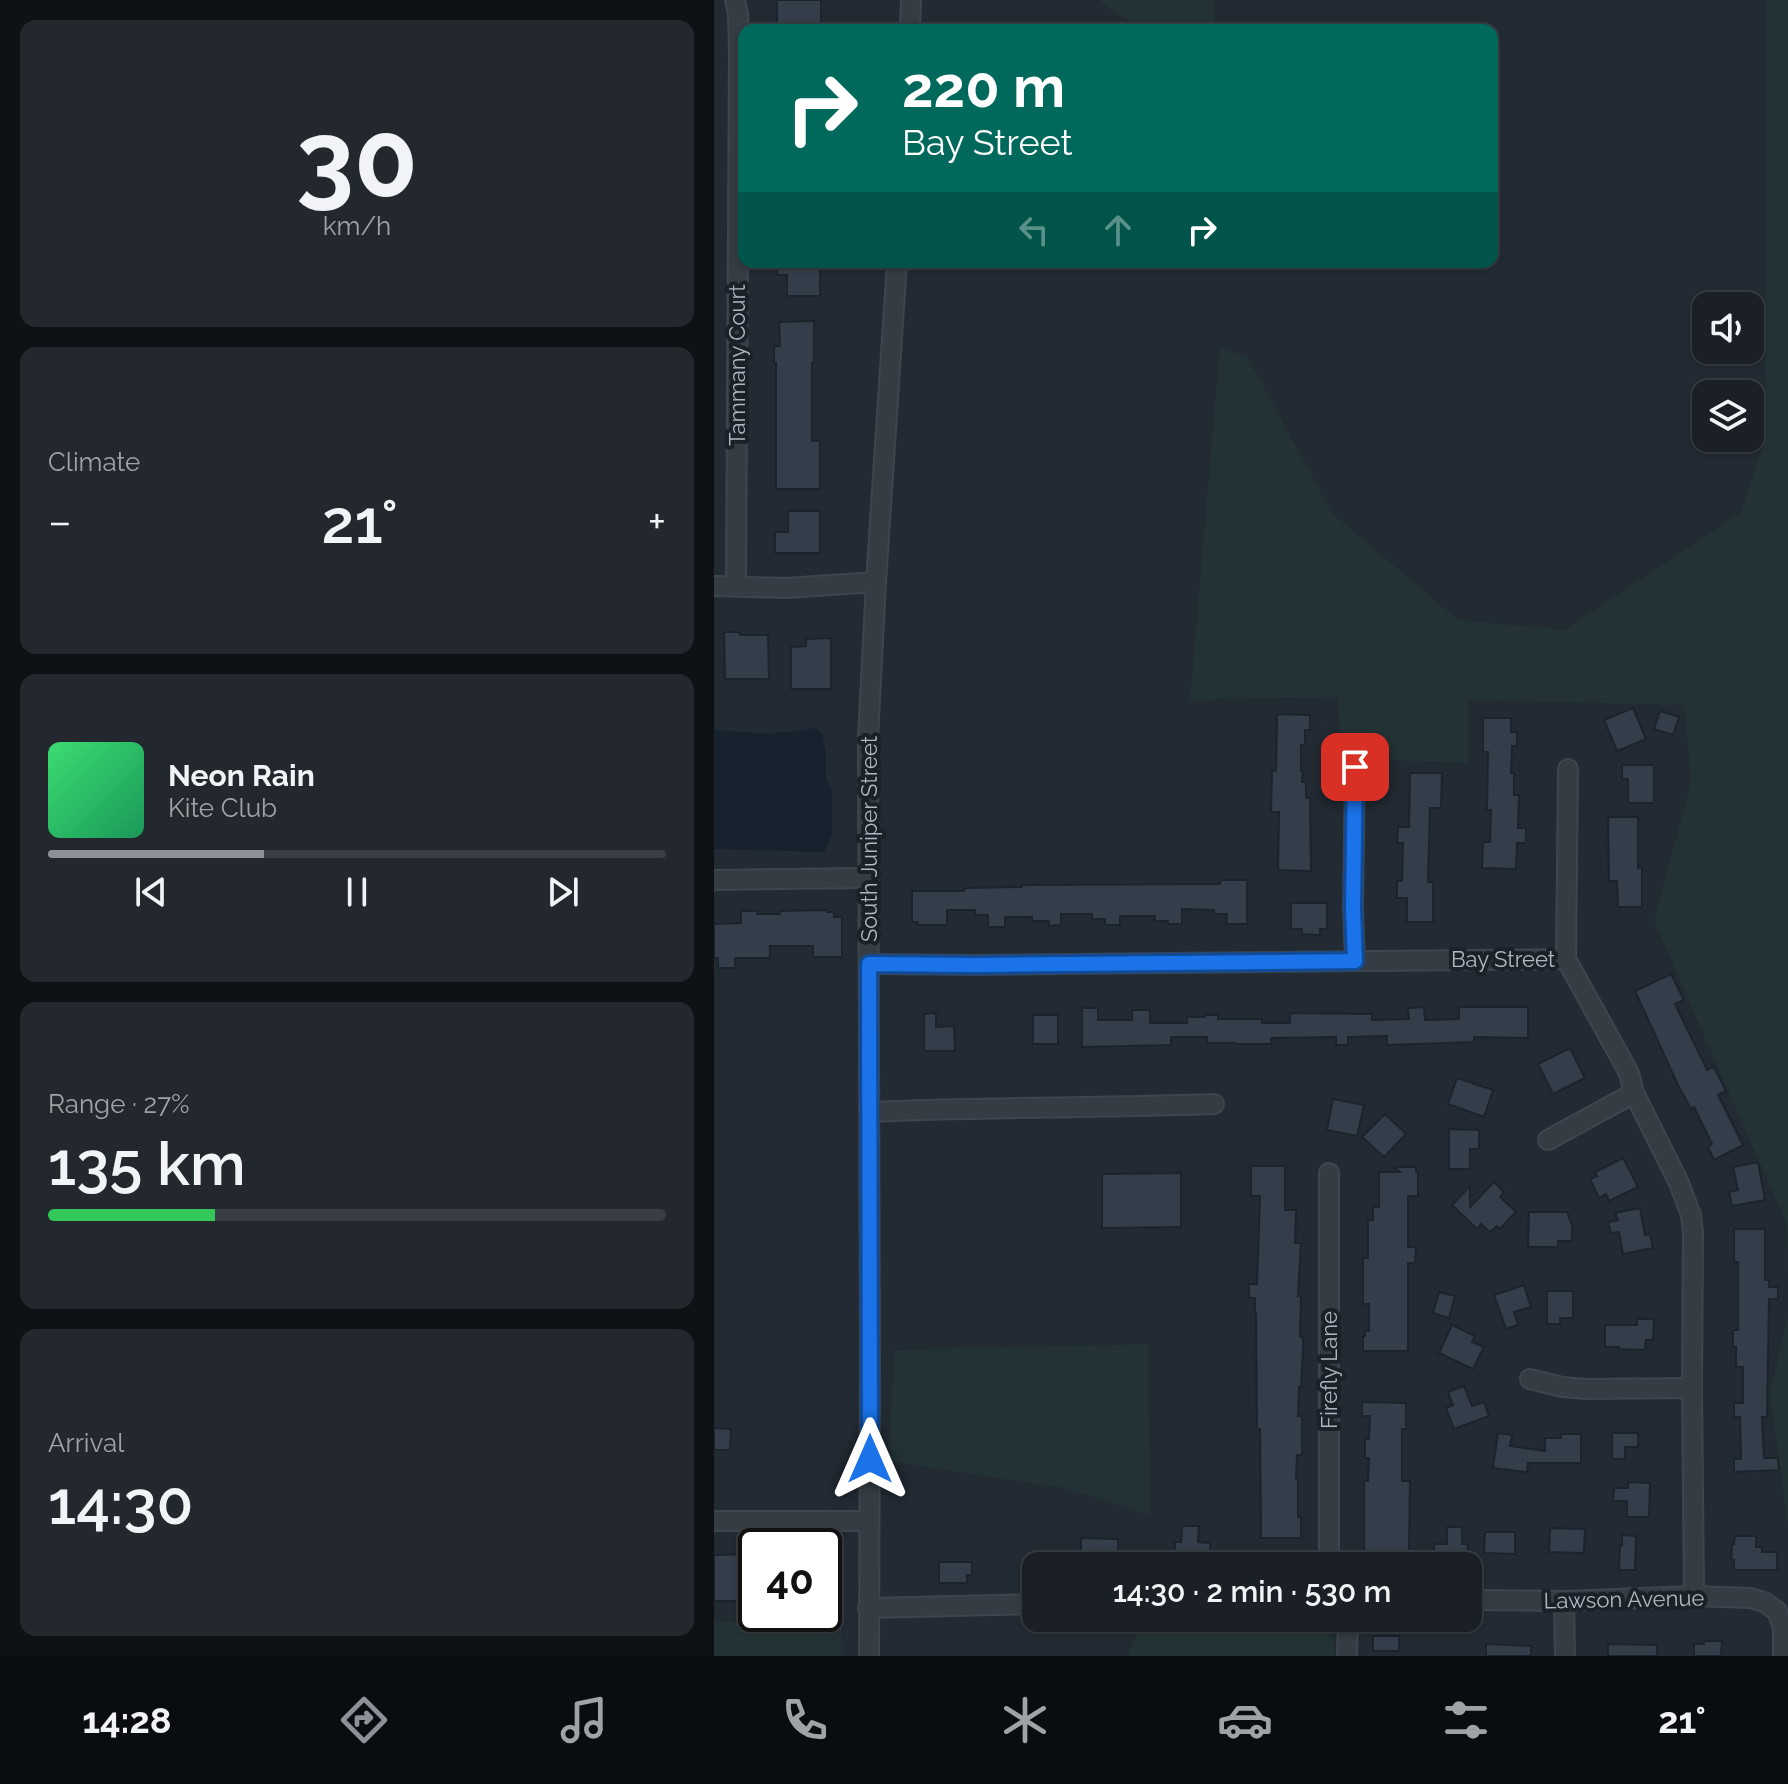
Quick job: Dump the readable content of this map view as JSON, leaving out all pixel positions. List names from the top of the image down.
{
  "streets": {
    "street": [
      "Tammany Court",
      "South Juniper Street",
      "Bay Street",
      "Firefly Lane",
      "Lawson Avenue"
    ]
  },
  "crossings": [
    ["South Juniper Street", "Bay Street"],
    ["Bay Street", "Lawson Avenue"]
  ],
  "page": {
    "tile": [
      ["30", "km/h"],
      "Climate",
      ["Range · 27%", "135 km"],
      ["Arrival", "14:30"]
    ],
    "turn": ["220 m", "Bay Street"],
    "heat": ["−", "21°", "+"],
    "song": ["Neon Rain", "Kite Club"],
    "limit": "40",
    "trip": "14:30 · 2 min · 530 m",
    "tabs": ["14:28", "21°"]
  }
}
